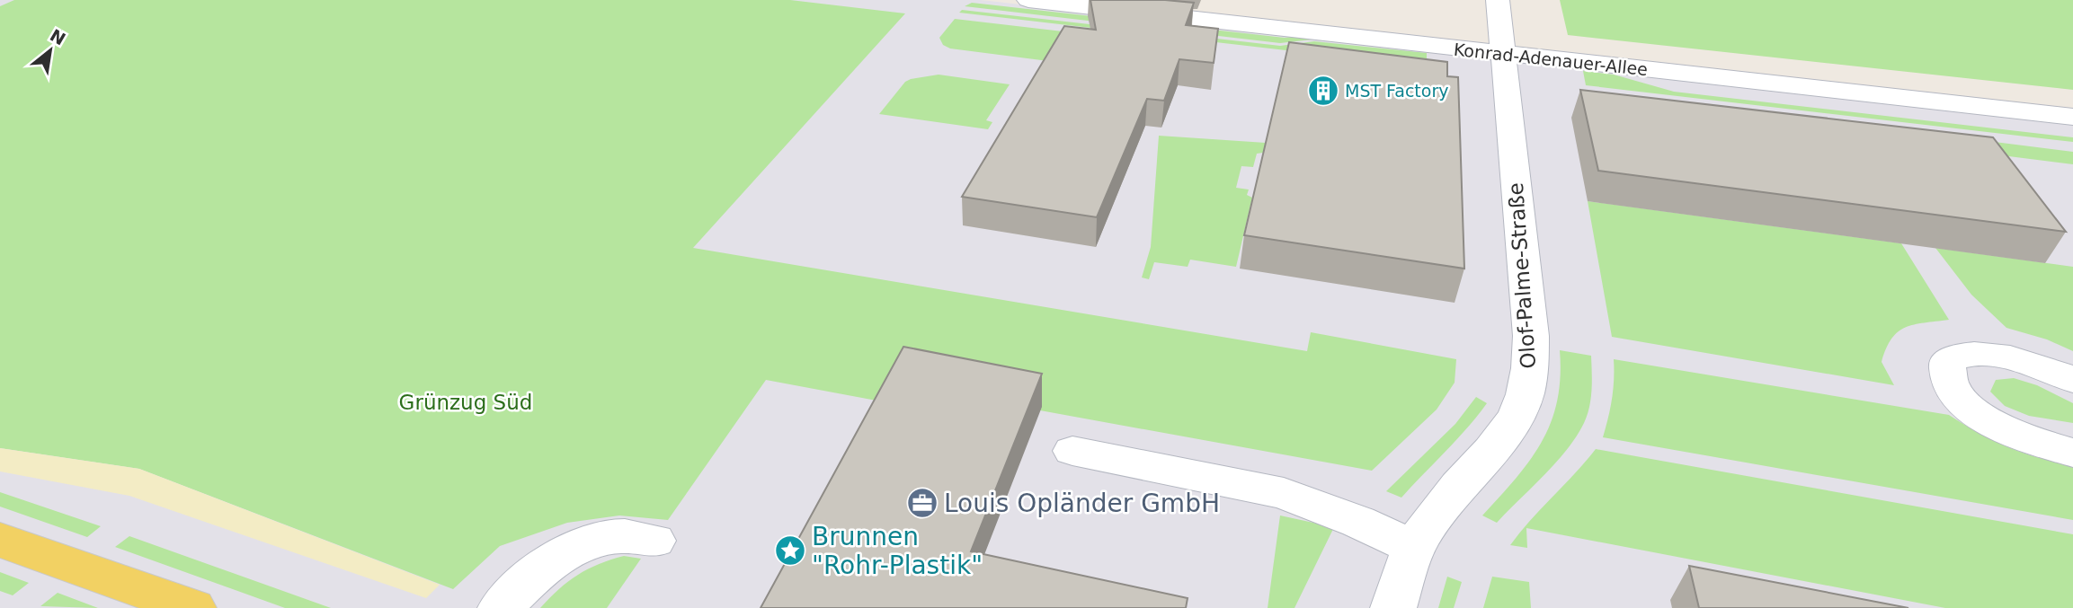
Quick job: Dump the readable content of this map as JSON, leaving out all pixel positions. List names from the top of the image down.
{
  "streets": {
    "street": ["Konrad-Adenauer-Allee", "Olof-Palme-Straße"]
  },
  "crossings": [
    ["Konrad-Adenauer-Allee", "Olof-Palme-Straße"]
  ],
  "parks": ["Grünzug Süd"],
  "places": {
    "building": ["MST Factory"],
    "office": ["Louis Opländer GmbH"],
    "place": ["Brunnen \"Rohr-Plastik\""]
  },
  "north": "top right"
}
